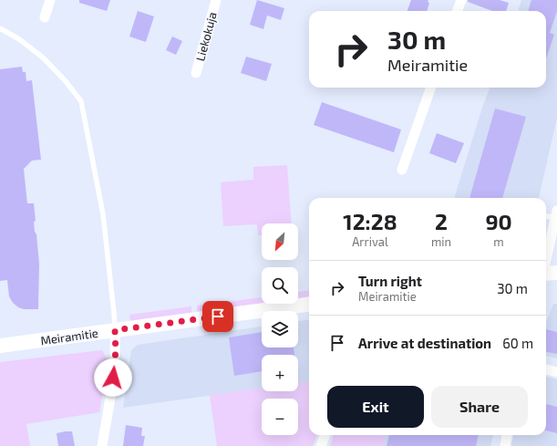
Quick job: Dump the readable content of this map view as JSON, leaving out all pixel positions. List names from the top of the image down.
{
  "streets": {
    "main road": ["Meiramitie"],
    "street": ["Liekokuja"]
  },
  "north": "bottom left",
  "page": {
    "turn": ["30 m", "Meiramitie"],
    "eta": [
      "12:28",
      "Arrival",
      "2",
      "min",
      "90",
      "m"
    ],
    "map_buttons": ["+", "−"],
    "list": [
      {
        "name": "Turn right",
        "note": "Meiramitie",
        "value": "30 m"
      },
      {
        "name": "Arrive at destination",
        "value": "60 m"
      }
    ],
    "buttons": ["Exit", "Share"]
  }
}
